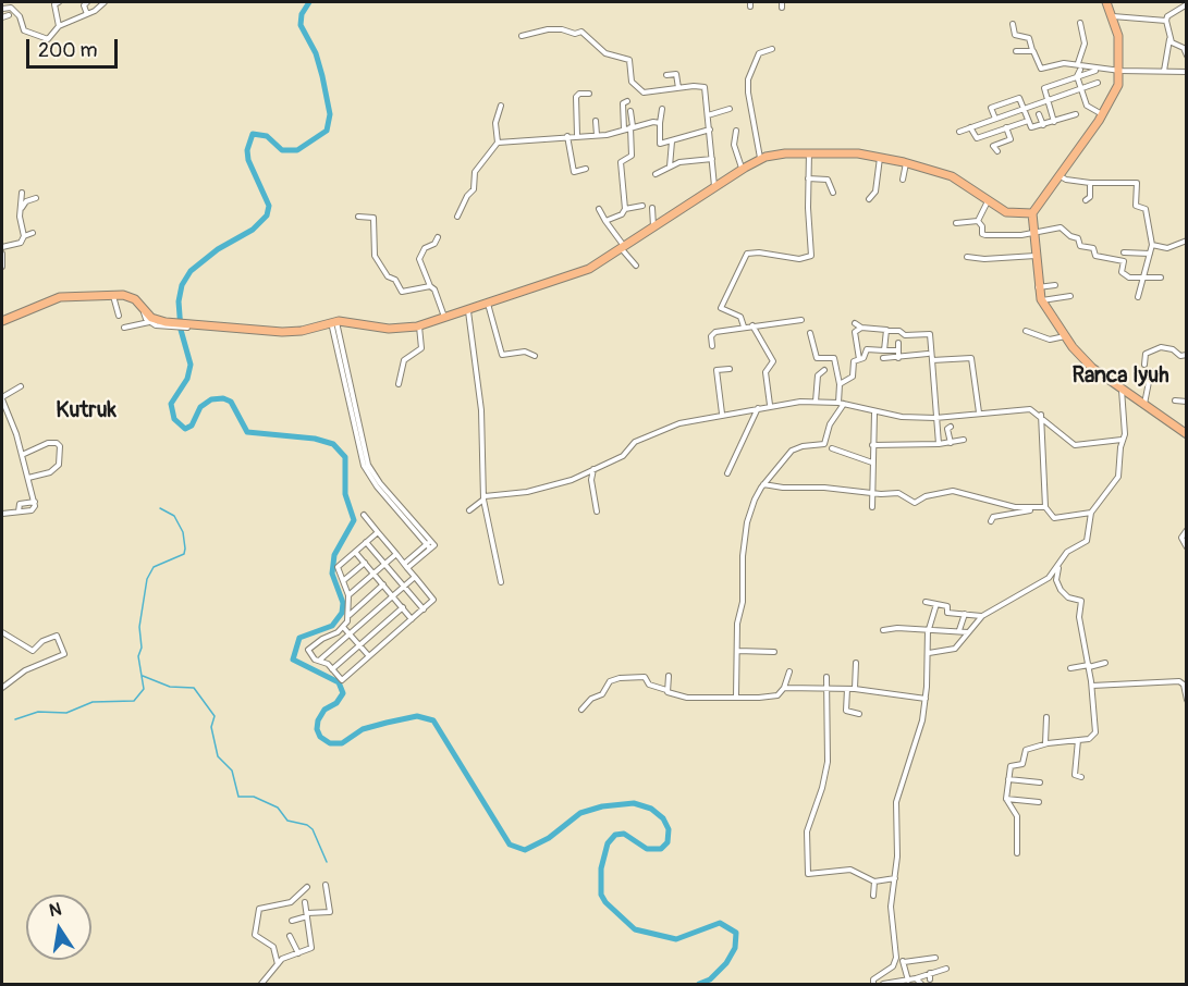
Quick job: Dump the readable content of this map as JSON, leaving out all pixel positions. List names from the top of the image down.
{
  "districts": ["Ranca Iyuh", "Kutruk"],
  "scale_bar": "200 m",
  "north": "top"
}
